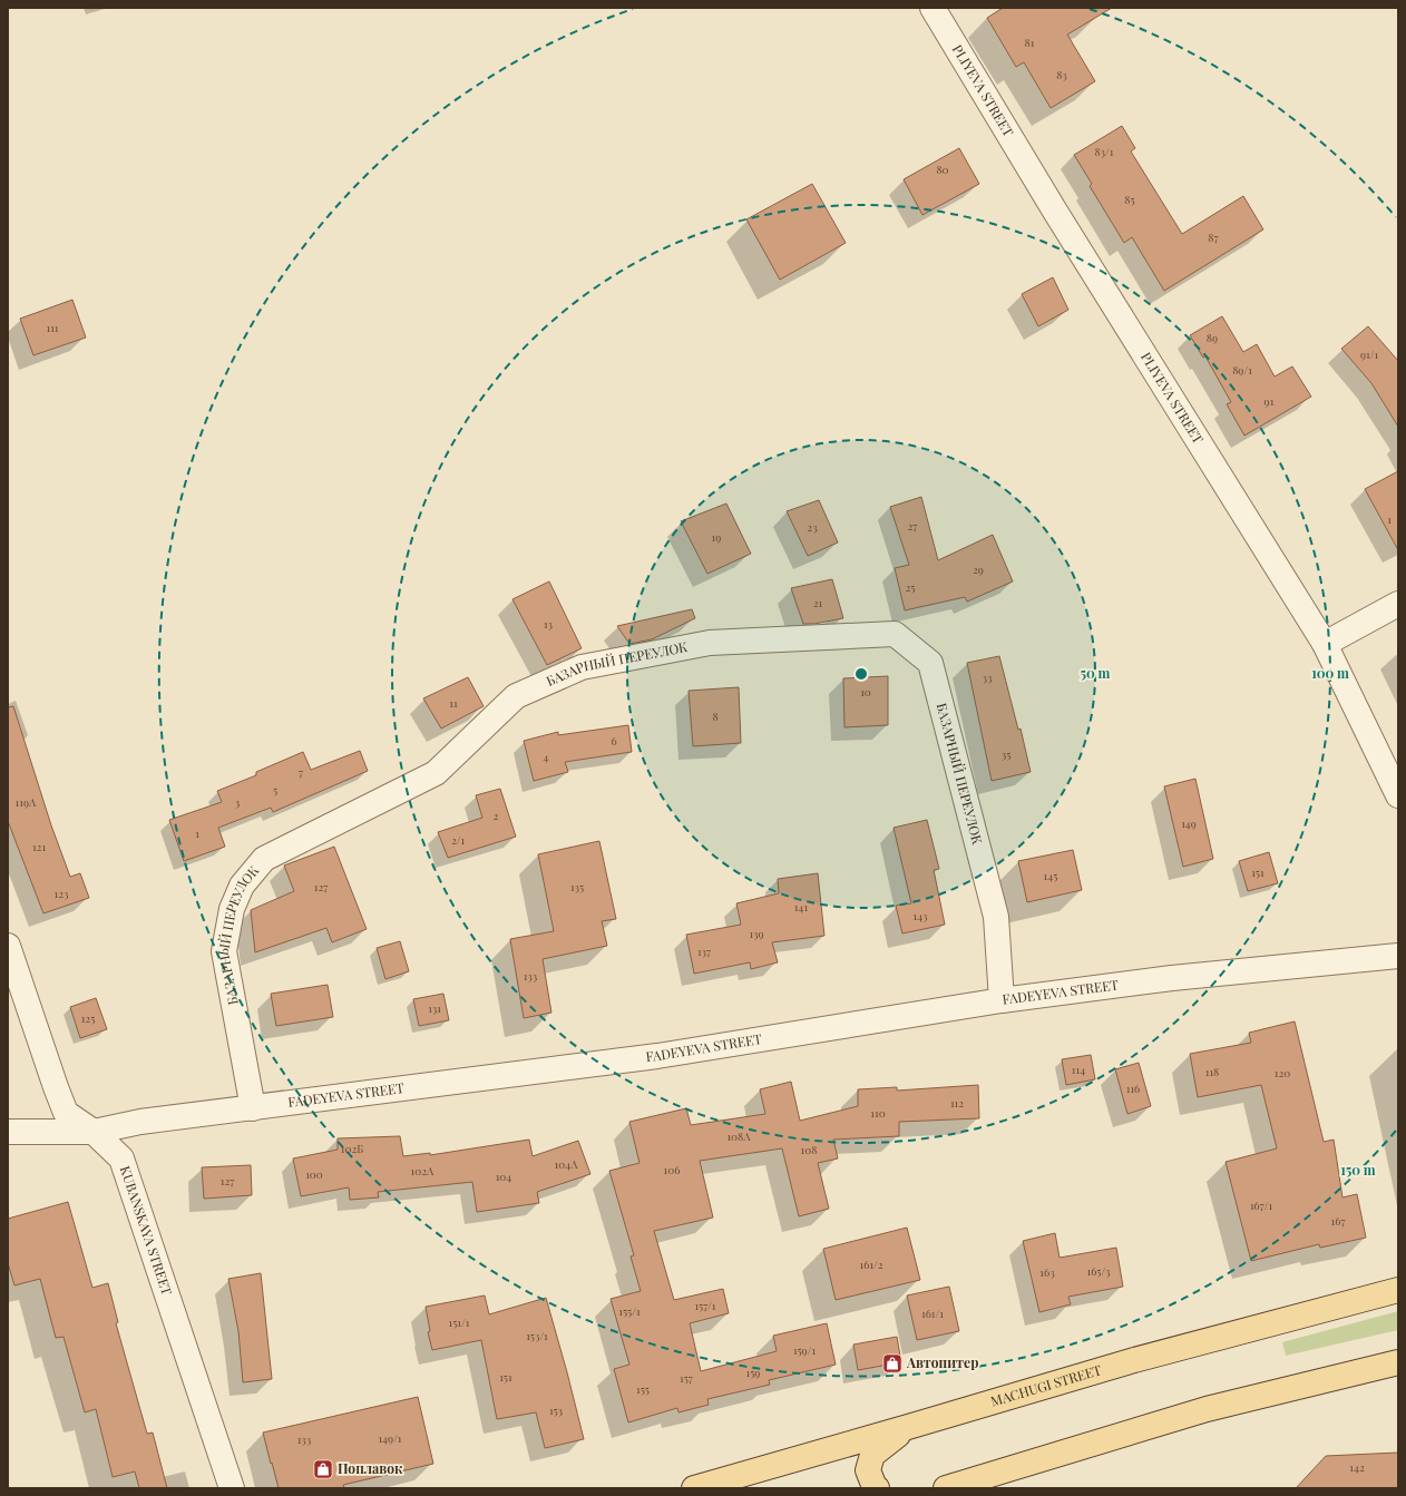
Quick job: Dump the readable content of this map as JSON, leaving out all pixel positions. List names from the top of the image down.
{
  "streets": {
    "main road": ["MACHUGI STREET"],
    "street": [
      "PLIYEVA STREET",
      "БАЗАРНЫЙ ПЕРЕУЛОК",
      "FADEYEVA STREET",
      "KUBANSKAYA STREET"
    ]
  },
  "crossings": [
    ["БАЗАРНЫЙ ПЕРЕУЛОК", "FADEYEVA STREET"],
    ["FADEYEVA STREET", "KUBANSKAYA STREET"]
  ],
  "places": {
    "shop": ["Автопитер", "Поплавок"]
  },
  "house_numbers": [
    "81",
    "83",
    "83/1",
    "80",
    "85",
    "87",
    "111",
    "89",
    "91/1",
    "89/1",
    "91",
    "1",
    "27",
    "23",
    "19",
    "29",
    "25",
    "21",
    "13",
    "33",
    "10",
    "11",
    "8",
    "6",
    "35",
    "4",
    "7",
    "5",
    "119А",
    "3",
    "2",
    "149",
    "1",
    "2/1",
    "121",
    "151",
    "145",
    "127",
    "135",
    "123",
    "141",
    "143",
    "139",
    "137",
    "133",
    "131",
    "125",
    "114",
    "118",
    "120",
    "116",
    "112",
    "110",
    "108А",
    "102Б",
    "108",
    "104А",
    "106",
    "102А",
    "100",
    "104",
    "127",
    "167/1",
    "167",
    "161/2",
    "165/3",
    "163",
    "157/1",
    "155/1",
    "161/1",
    "151/1",
    "153/1",
    "159/1",
    "159",
    "151",
    "157",
    "155",
    "153",
    "149/1",
    "133",
    "142"
  ],
  "rings": ["50 m", "100 m", "150 m"]
}
